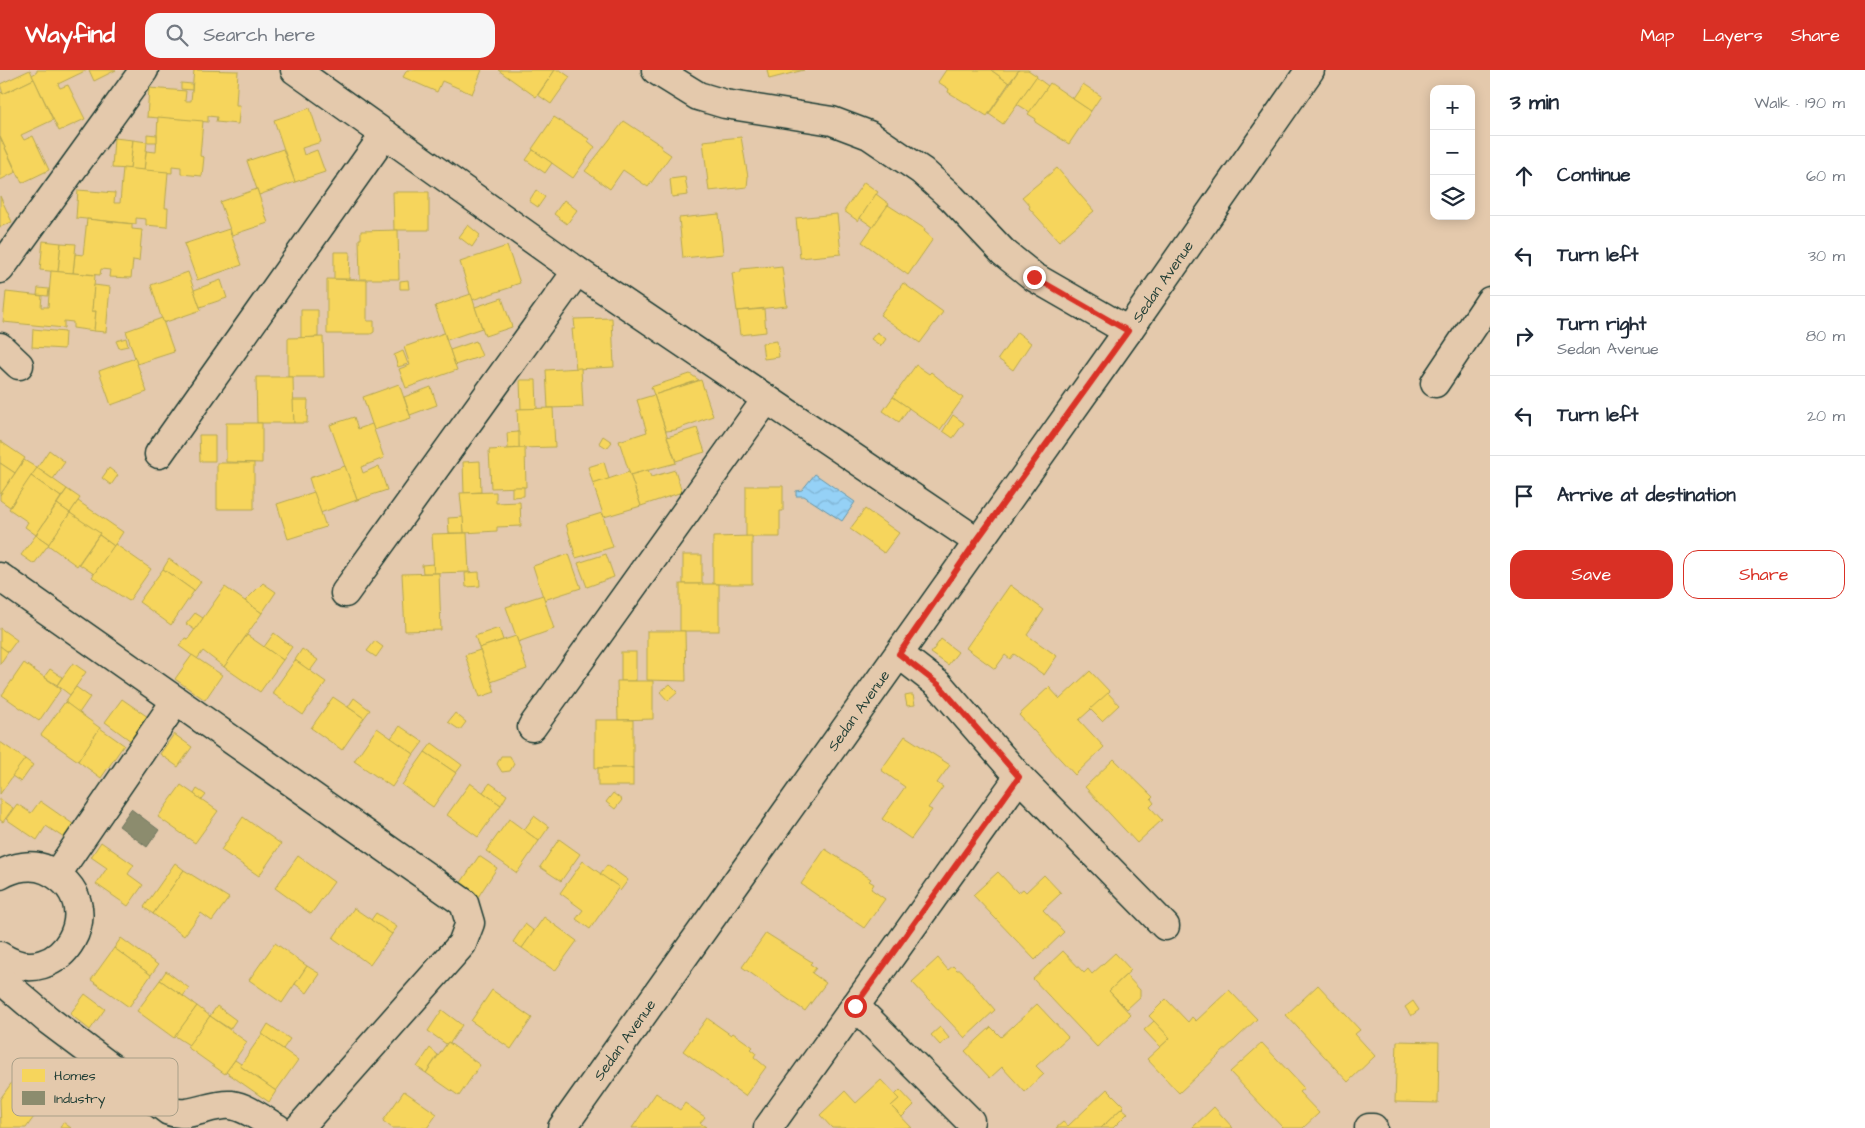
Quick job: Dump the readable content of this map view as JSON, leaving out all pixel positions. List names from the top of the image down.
{
  "streets": {
    "street": ["Sedan Avenue"]
  },
  "legend": ["Homes", "Industry"],
  "page": {
    "header": "Wayfind",
    "search": "Search here",
    "nav": ["Map", "Layers", "Share"],
    "heading": ["3 min", "Walk · 190 m"],
    "map_buttons": ["+", "−"],
    "list": [
      ["Continue", "60 m"],
      ["Turn left", "30 m"],
      ["Turn right", "Sedan Avenue", "80 m"],
      ["Turn left", "20 m"],
      "Arrive at destination"
    ],
    "buttons": ["Save", "Share"]
  }
}
